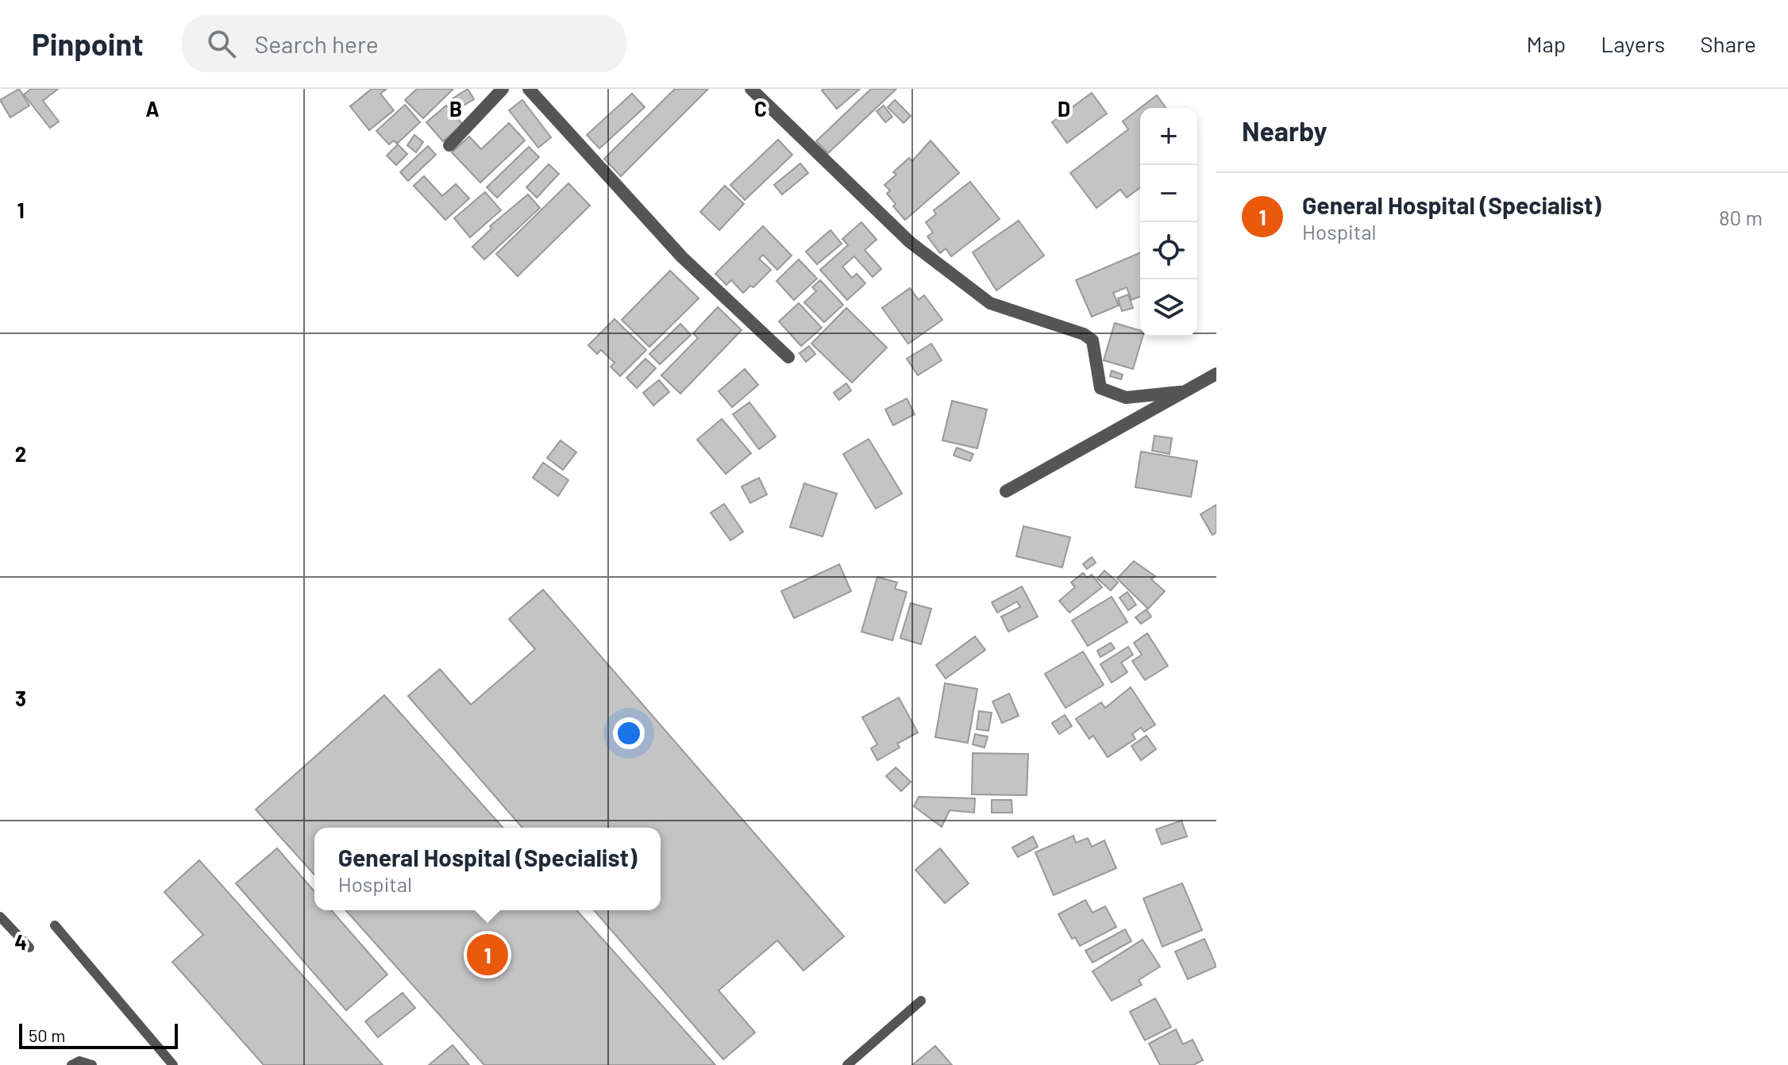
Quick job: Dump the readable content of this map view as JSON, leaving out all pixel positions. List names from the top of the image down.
{
  "scale_bar": "50 m",
  "page": {
    "header": "Pinpoint",
    "search": "Search here",
    "nav": ["Map", "Layers", "Share"],
    "heading": "Nearby",
    "map_buttons": ["+", "−"],
    "list": [
      {
        "mark": "1",
        "name": "General Hospital (Specialist)",
        "note": "Hospital",
        "value": "80 m"
      }
    ],
    "popup": ["General Hospital (Specialist)", "Hospital"],
    "pins": "1",
    "scale": "50 m"
  },
  "grid": {
    "columns": [
      "A",
      "B",
      "C",
      "D"
    ],
    "rows": [
      "1",
      "2",
      "3",
      "4"
    ]
  }
}
